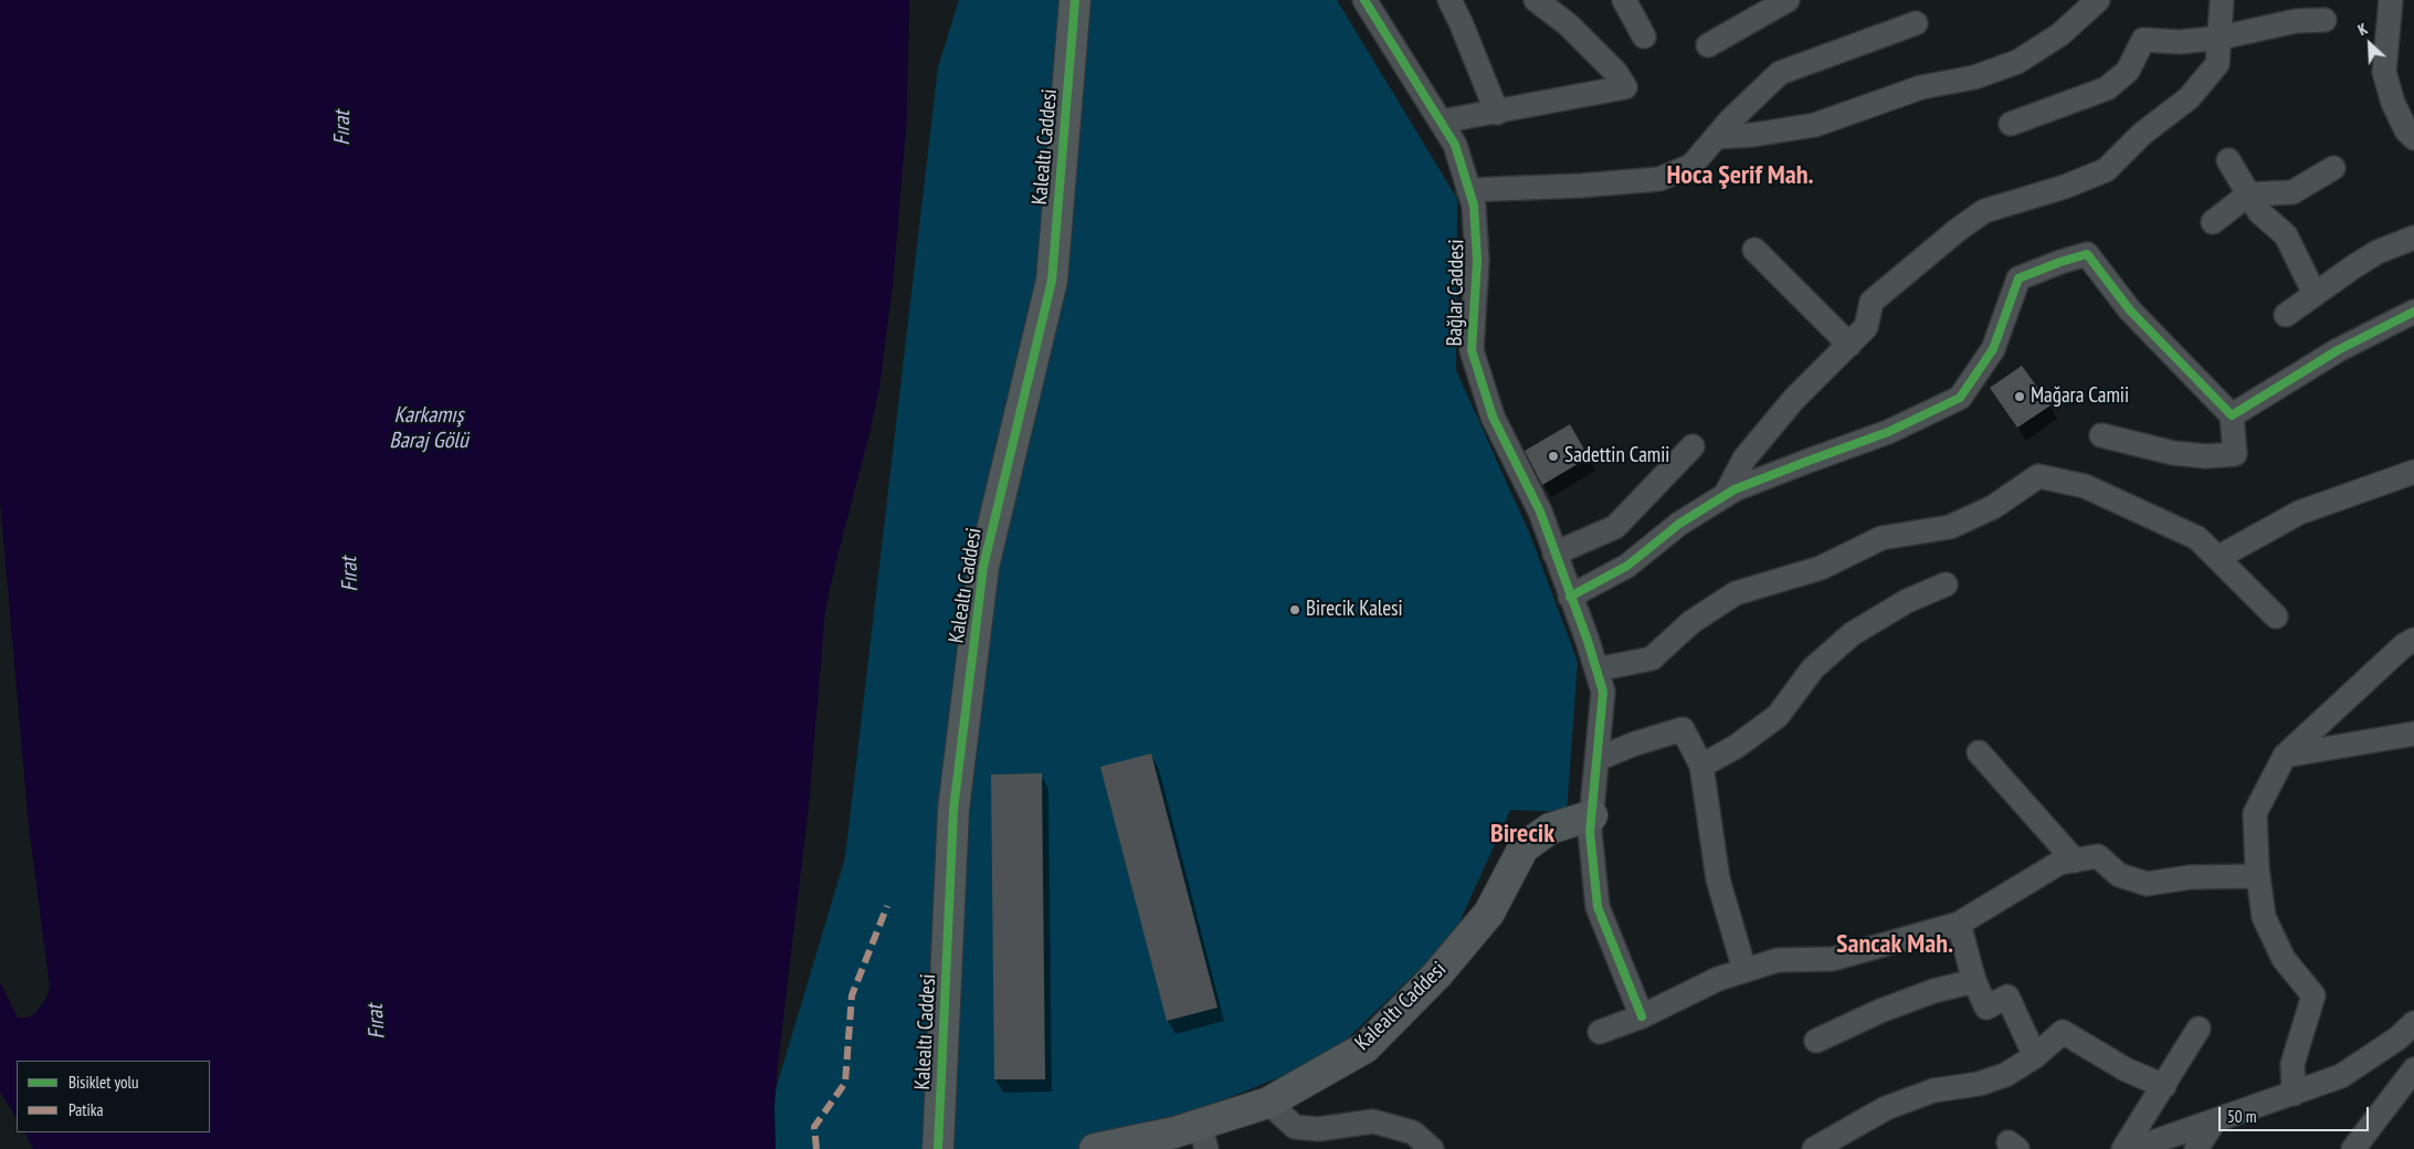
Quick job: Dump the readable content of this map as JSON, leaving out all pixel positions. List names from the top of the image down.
{
  "streets": {
    "street": ["Kalealtı Caddesi", "Bağlar Caddesi"]
  },
  "crossings": [
    ["Kalealtı Caddesi", "Bağlar Caddesi"]
  ],
  "districts": ["Hoca Şerif Mah.", "Birecik", "Sancak Mah."],
  "water": ["Fırat", "Karkamış Baraj Gölü"],
  "places": ["Mağara Camii", "Sadettin Camii", "Birecik Kalesi"],
  "legend": ["Bisiklet yolu", "Patika"],
  "scale_bar": "50 m",
  "north": "top left"
}
